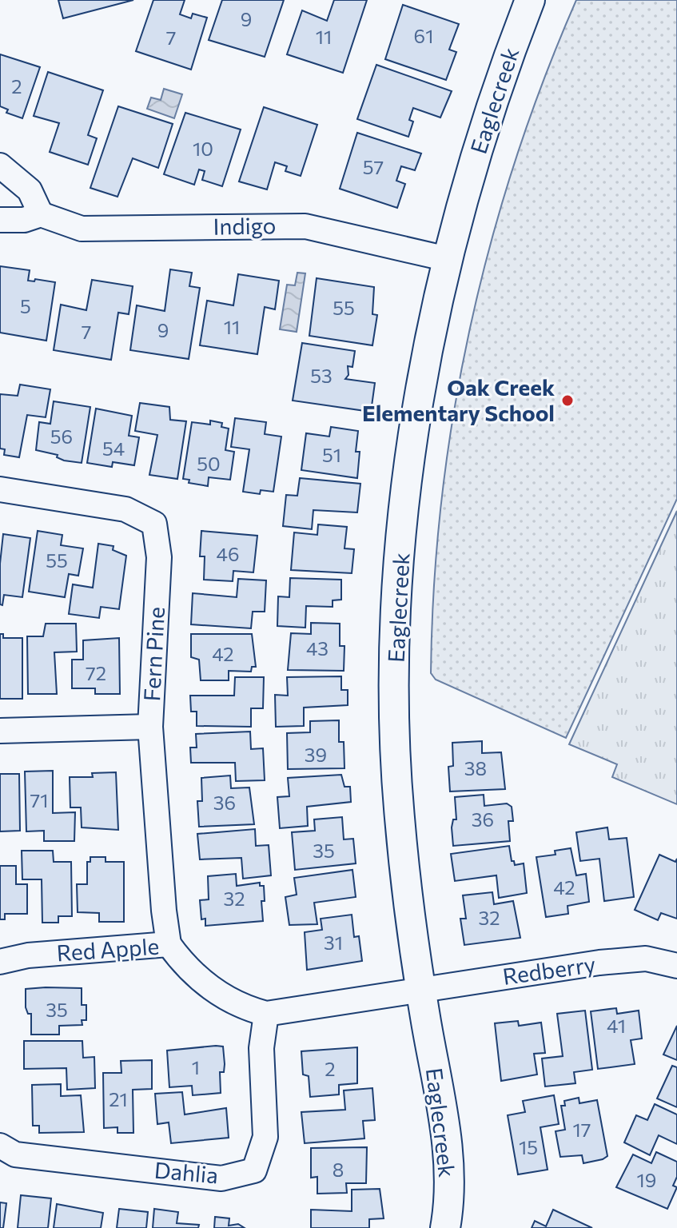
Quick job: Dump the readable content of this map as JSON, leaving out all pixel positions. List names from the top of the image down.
{
  "streets": {
    "street": [
      "Eaglecreek",
      "Indigo",
      "Fern Pine",
      "Red Apple",
      "Redberry",
      "Dahlia"
    ]
  },
  "crossings": [
    ["Eaglecreek", "Indigo"],
    ["Eaglecreek", "Red Apple"],
    ["Eaglecreek", "Redberry"],
    ["Fern Pine", "Red Apple"],
    ["Red Apple", "Redberry"],
    ["Red Apple", "Dahlia"]
  ],
  "places": ["Oak Creek Elementary School"],
  "house_numbers": [
    "9",
    "61",
    "11",
    "7",
    "2",
    "10",
    "57",
    "5",
    "55",
    "11",
    "9",
    "7",
    "53",
    "56",
    "54",
    "51",
    "50",
    "46",
    "55",
    "43",
    "42",
    "72",
    "39",
    "38",
    "71",
    "36",
    "36",
    "35",
    "42",
    "32",
    "32",
    "31",
    "35",
    "41",
    "1",
    "2",
    "21",
    "17",
    "15",
    "8",
    "19"
  ]
}
